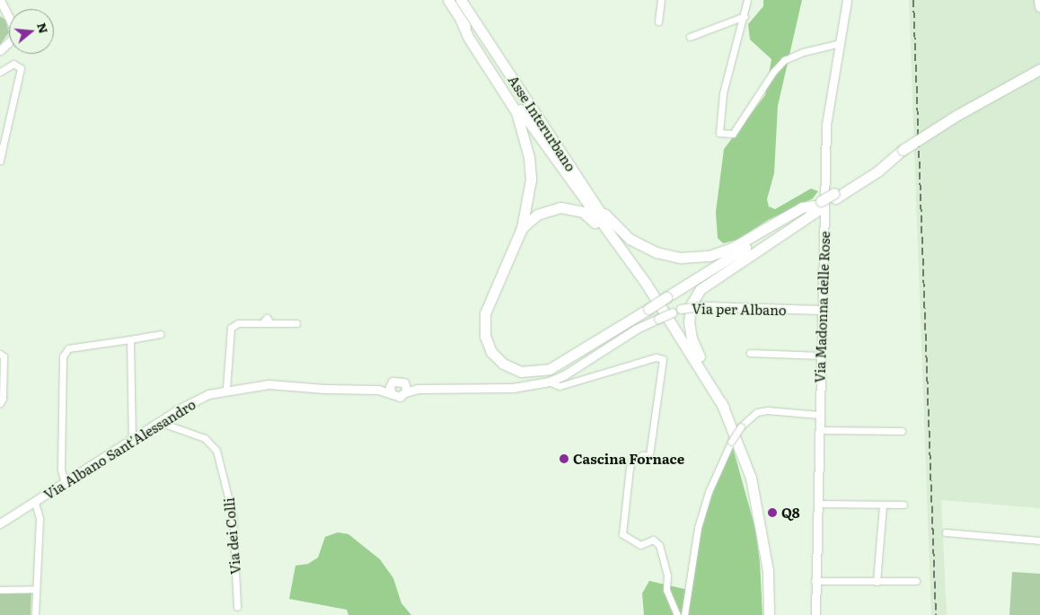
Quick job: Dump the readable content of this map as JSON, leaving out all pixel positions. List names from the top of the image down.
{
  "streets": {
    "highway": ["Asse Interurbano"],
    "street": [
      "Via Madonna delle Rose",
      "Via per Albano",
      "Via Albano Sant'Alessandro",
      "Via dei Colli"
    ]
  },
  "crossings": [
    ["Via Madonna delle Rose", "Via per Albano"],
    ["Via Albano Sant'Alessandro", "Via dei Colli"]
  ],
  "places": ["Cascina Fornace", "Q8"],
  "north": "right"
}
